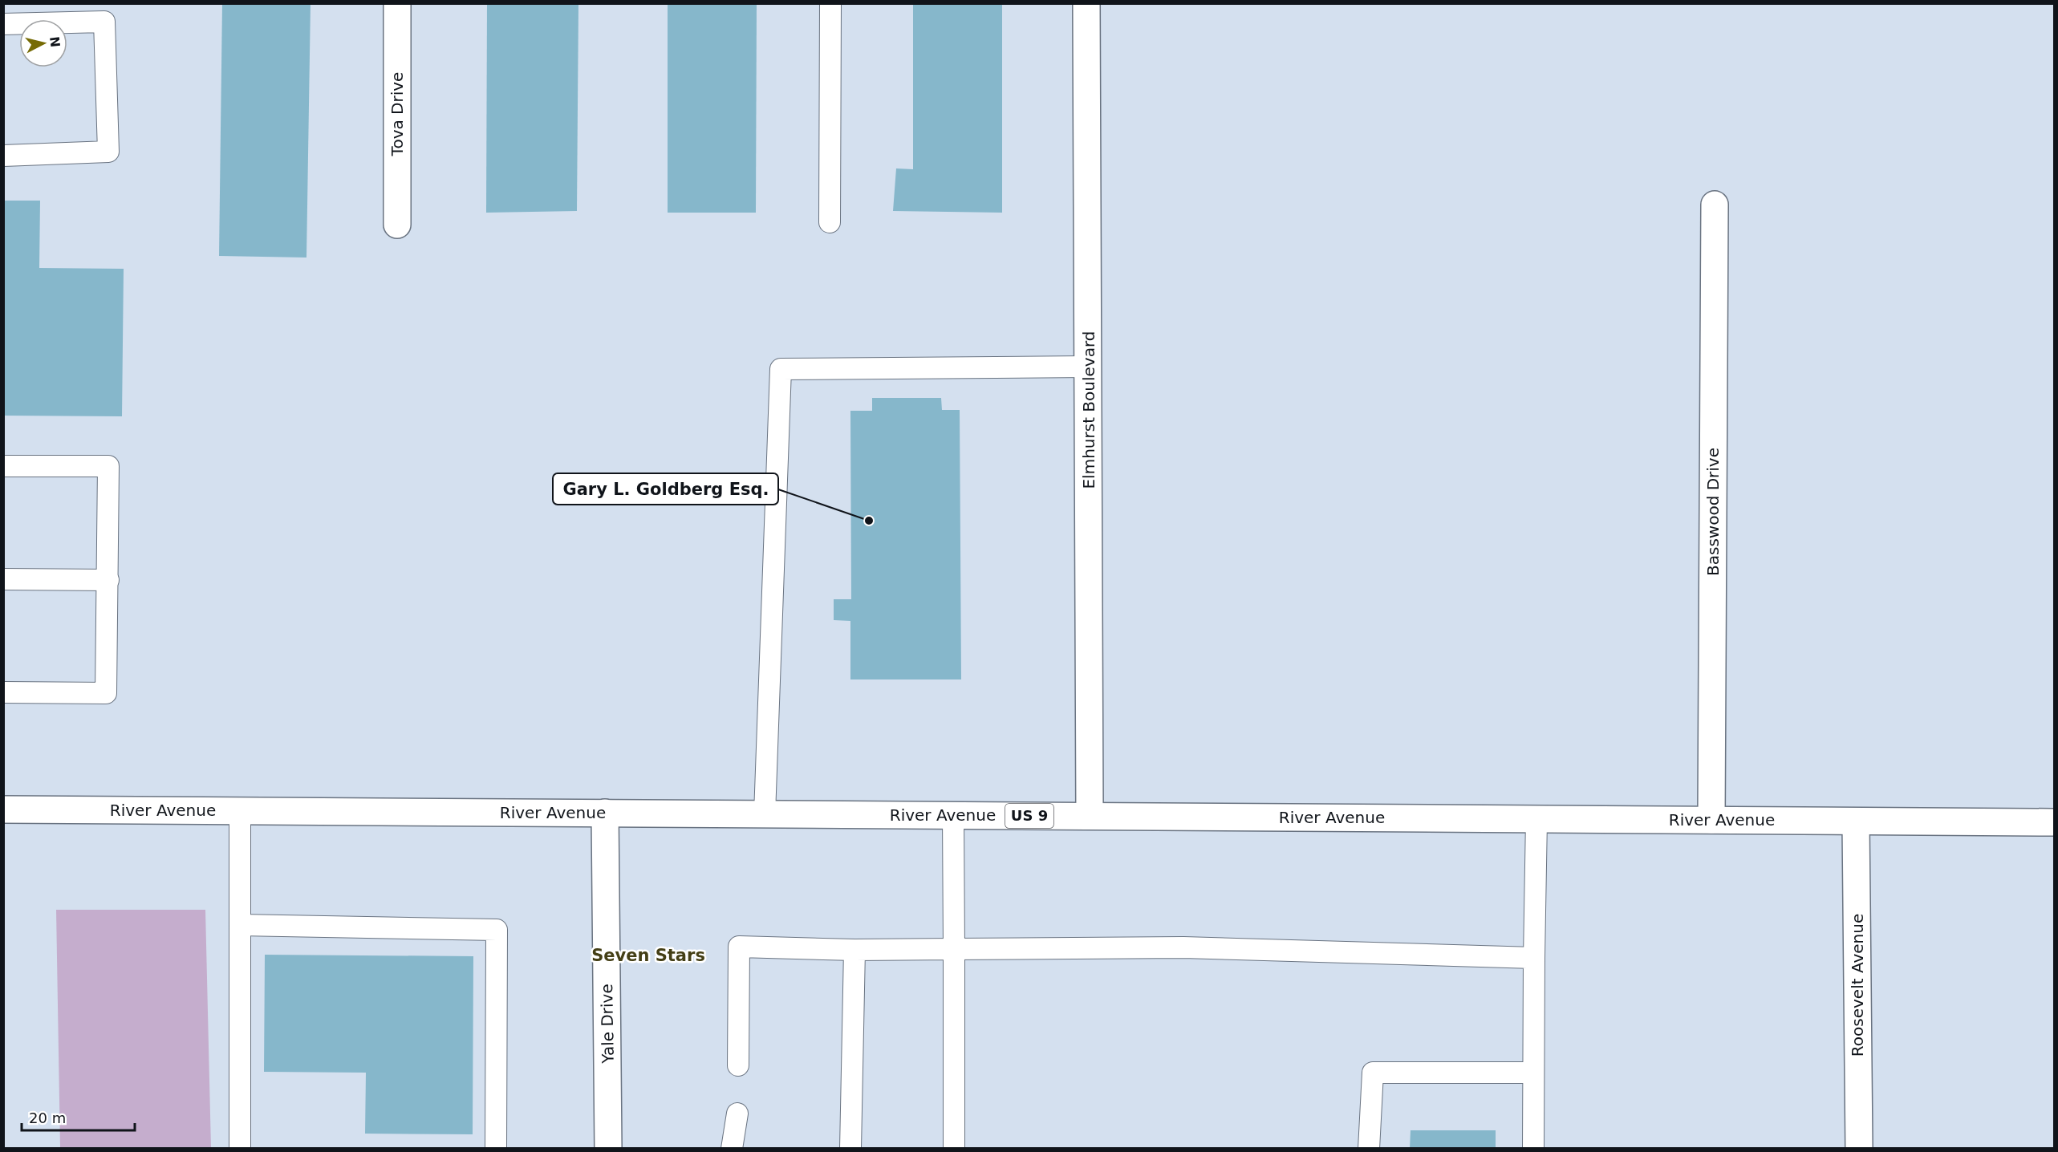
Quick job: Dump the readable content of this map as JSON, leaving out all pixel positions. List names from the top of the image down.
{
  "streets": {
    "main road": [
      "Tova Drive",
      "Elmhurst Boulevard",
      "Basswood Drive",
      "River Avenue",
      "US 9",
      "Roosevelt Avenue",
      "Yale Drive"
    ]
  },
  "crossings": [
    ["Elmhurst Boulevard", "River Avenue"],
    ["Basswood Drive", "River Avenue"],
    ["River Avenue", "Roosevelt Avenue"],
    ["River Avenue", "Yale Drive"]
  ],
  "districts": ["Seven Stars"],
  "places": ["Gary L. Goldberg Esq."],
  "scale_bar": "20 m",
  "north": "right"
}
